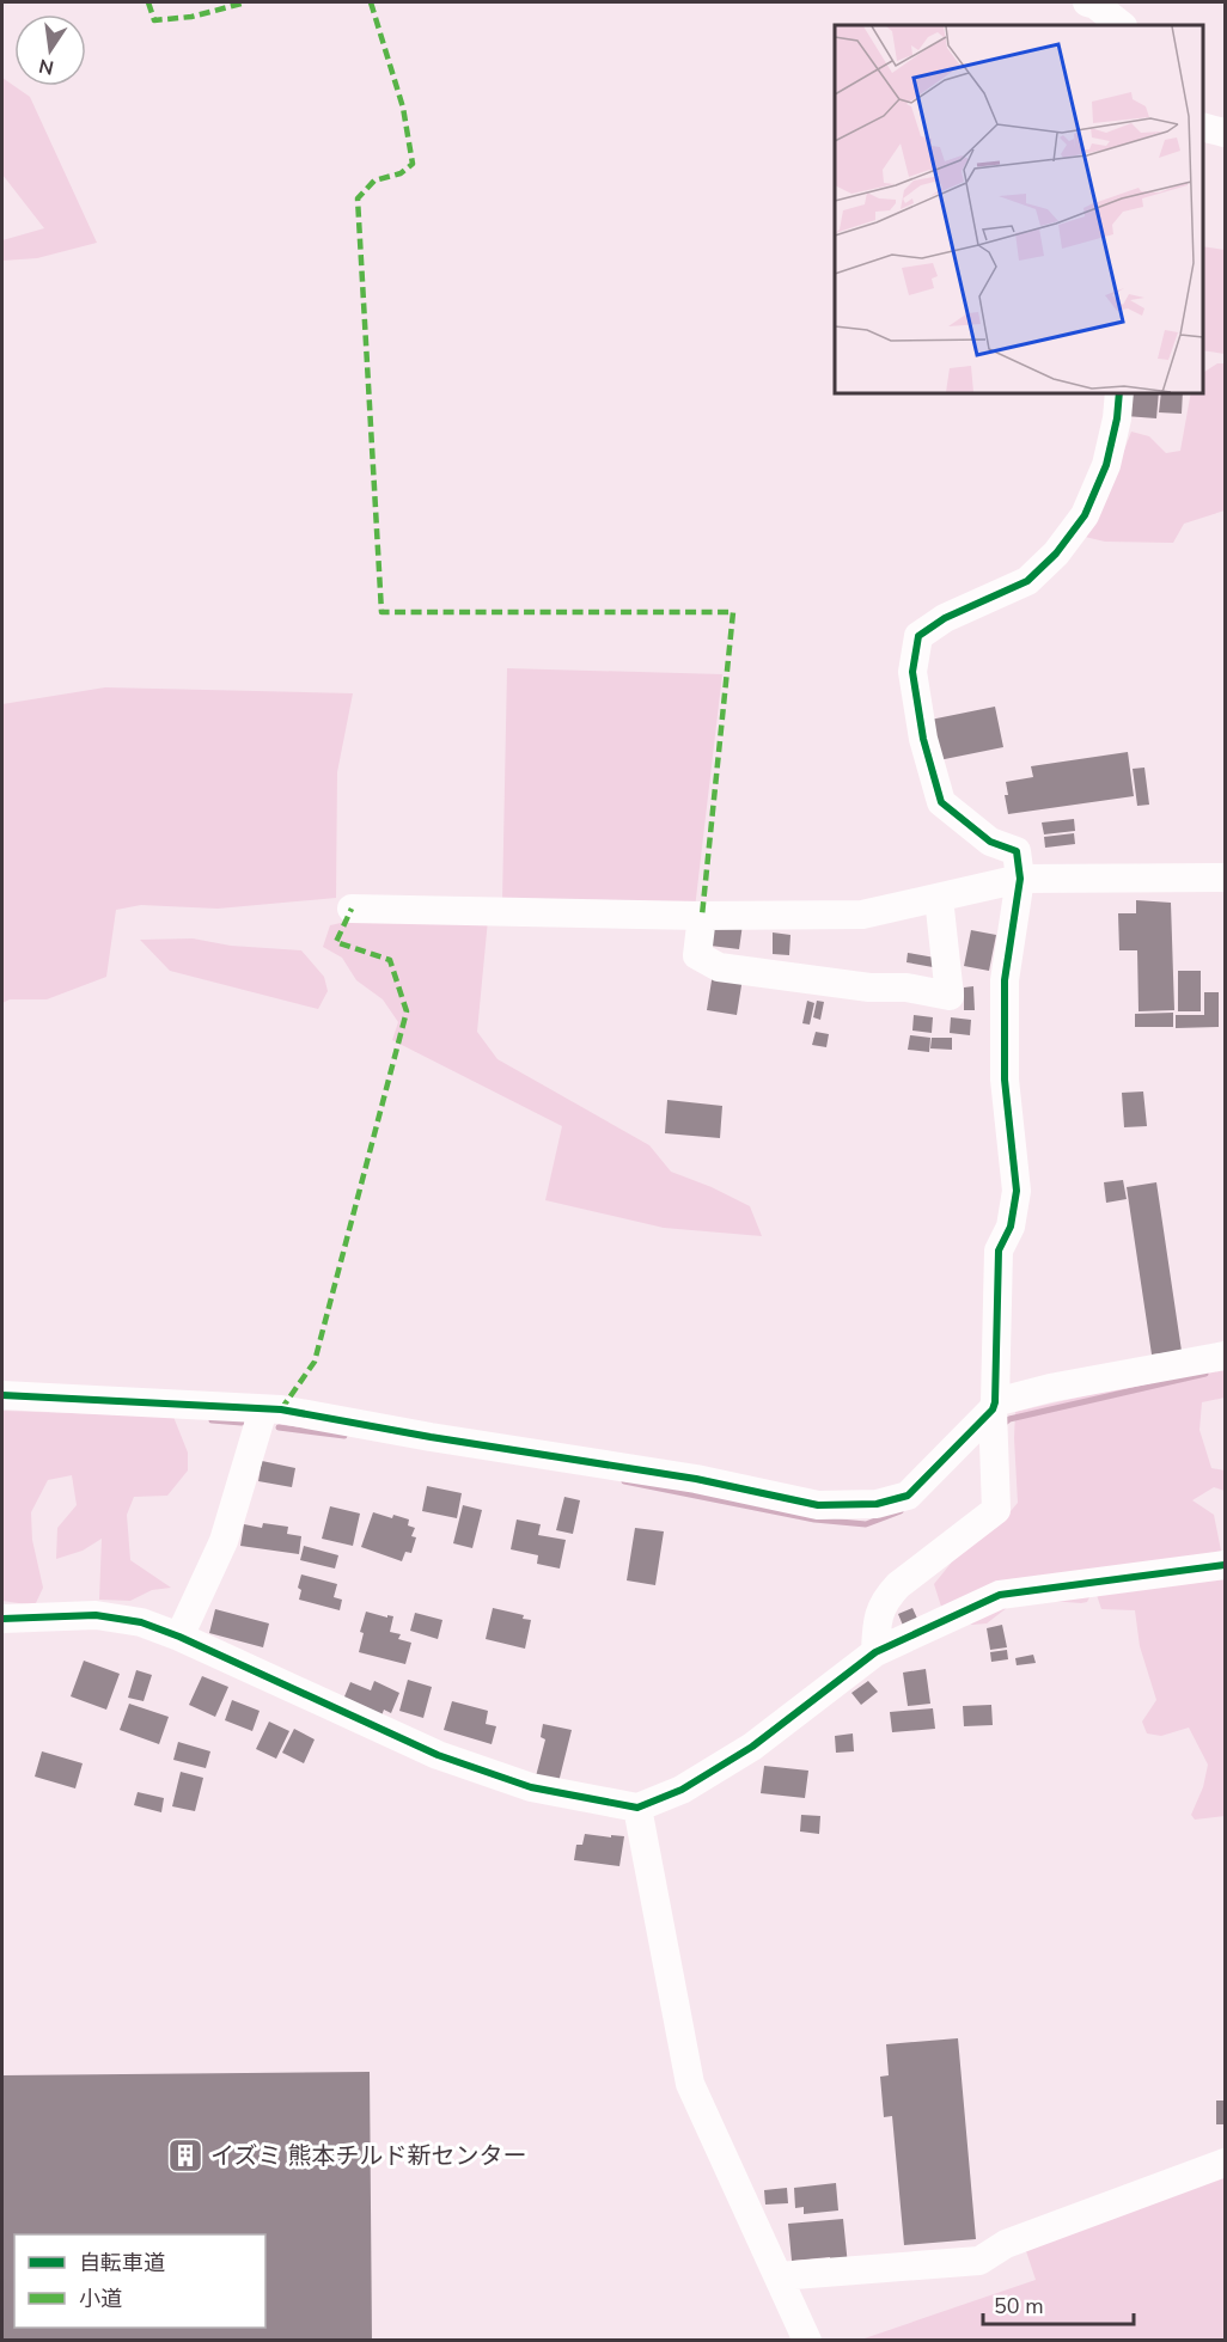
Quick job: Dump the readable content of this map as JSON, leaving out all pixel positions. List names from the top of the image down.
{
  "places": {
    "building": ["イズミ 熊本チルド新センター"]
  },
  "legend": ["自転車道", "小道"],
  "scale_bar": "50 m",
  "north": "bottom"
}
